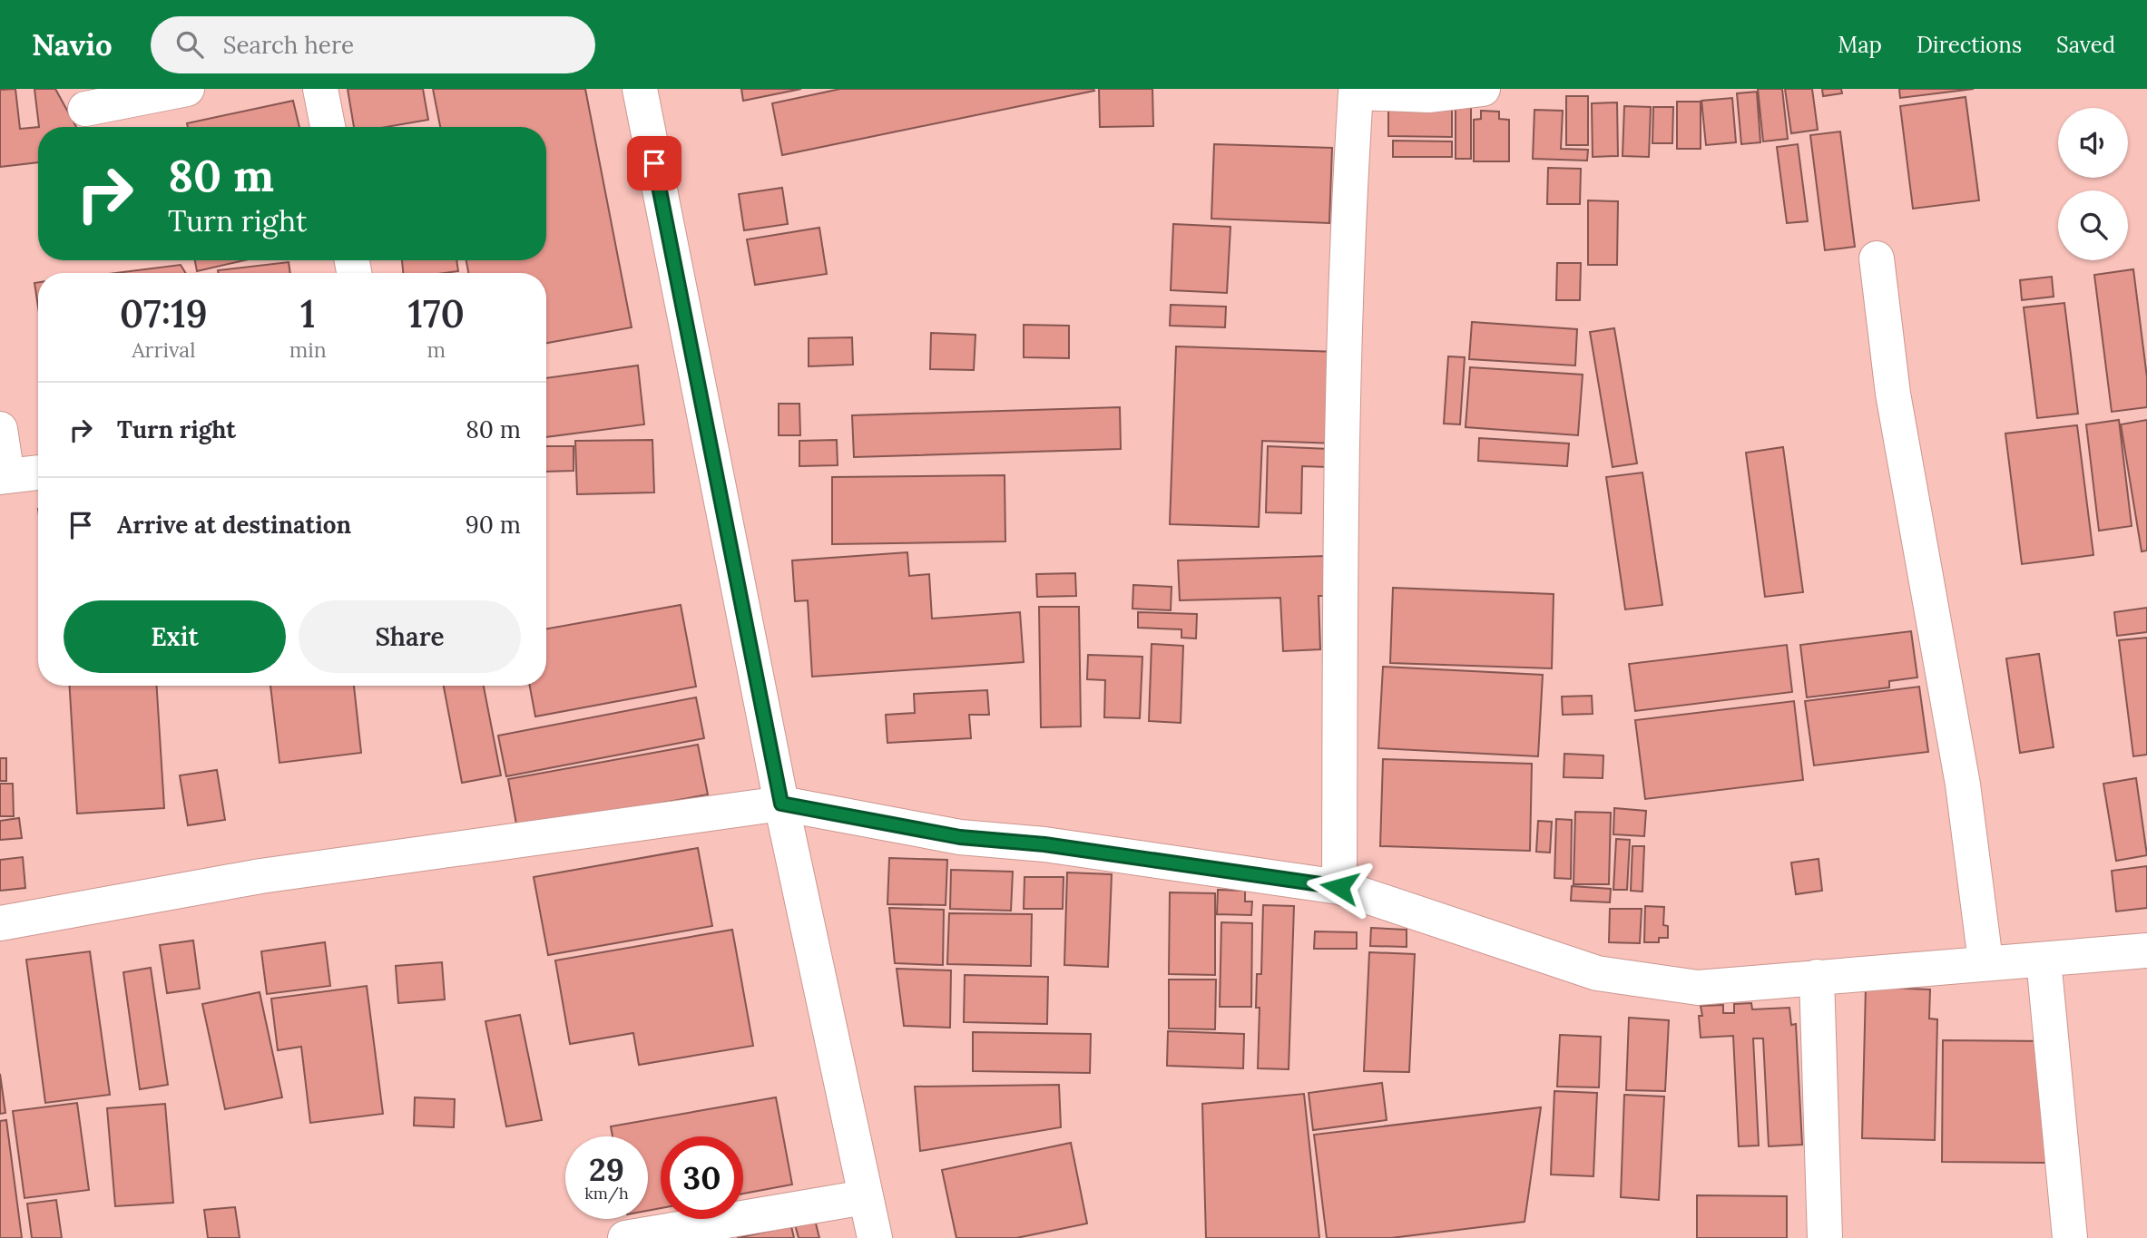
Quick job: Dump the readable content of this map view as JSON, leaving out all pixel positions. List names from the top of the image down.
{
  "page": {
    "header": "Navio",
    "search": "Search here",
    "nav": ["Map", "Directions", "Saved"],
    "turn": ["80 m", "Turn right"],
    "eta": [
      "07:19",
      "Arrival",
      "1",
      "min",
      "170",
      "m"
    ],
    "list": [
      {
        "name": "Turn right",
        "value": "80 m"
      },
      {
        "name": "Arrive at destination",
        "value": "90 m"
      }
    ],
    "buttons": ["Exit", "Share"],
    "speed": "29 km/h",
    "limit": "30"
  }
}
